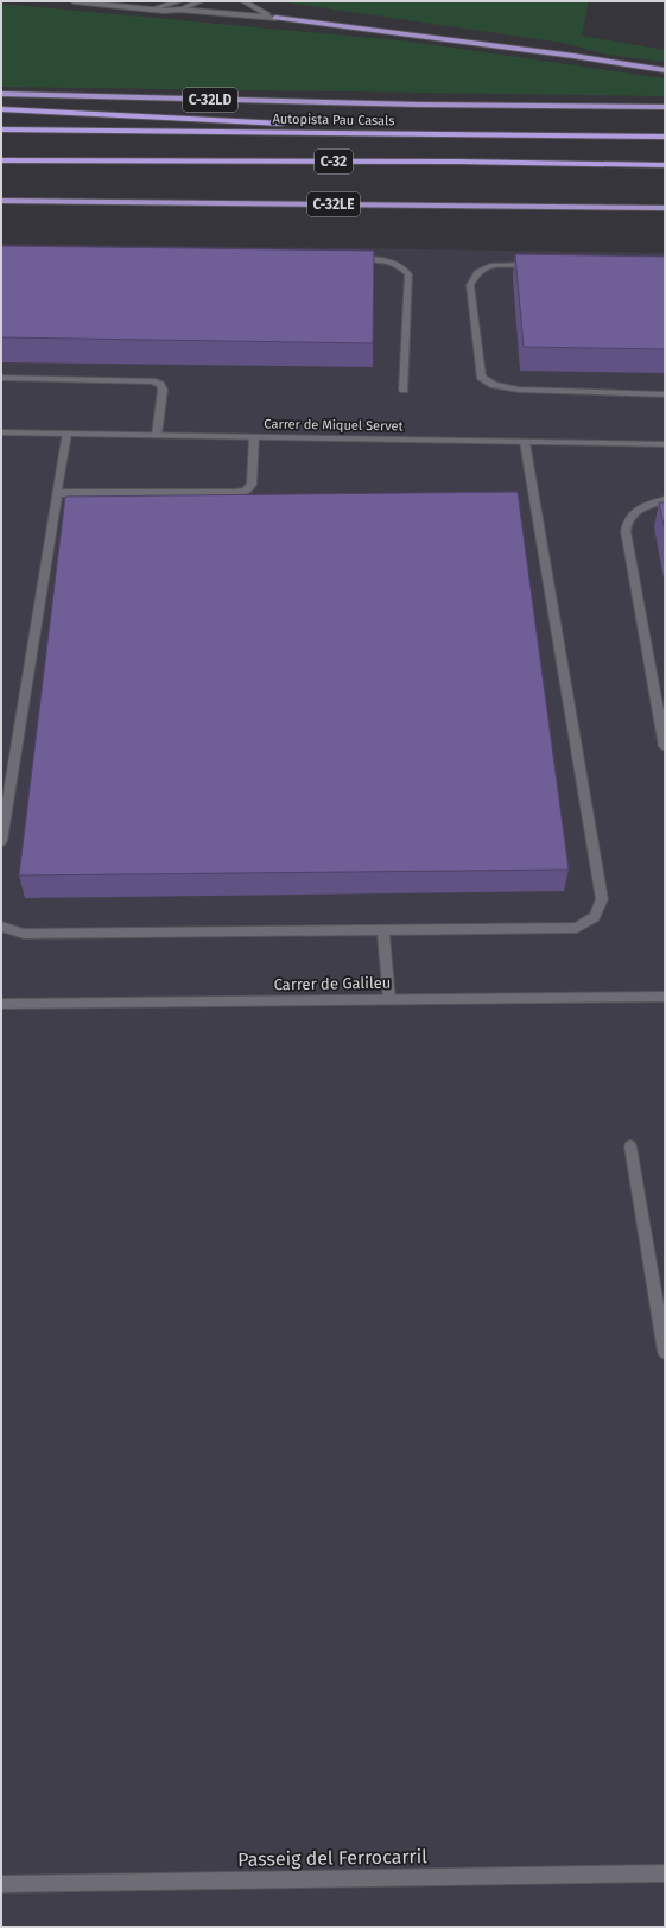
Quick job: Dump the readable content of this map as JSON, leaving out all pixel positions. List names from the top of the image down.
{
  "streets": {
    "highway": [
      "C-32LD",
      "Autopista Pau Casals",
      "C-32",
      "C-32LE"
    ],
    "street": ["Carrer de Miquel Servet", "Carrer de Galileu", "Passeig del Ferrocarril"]
  }
}
